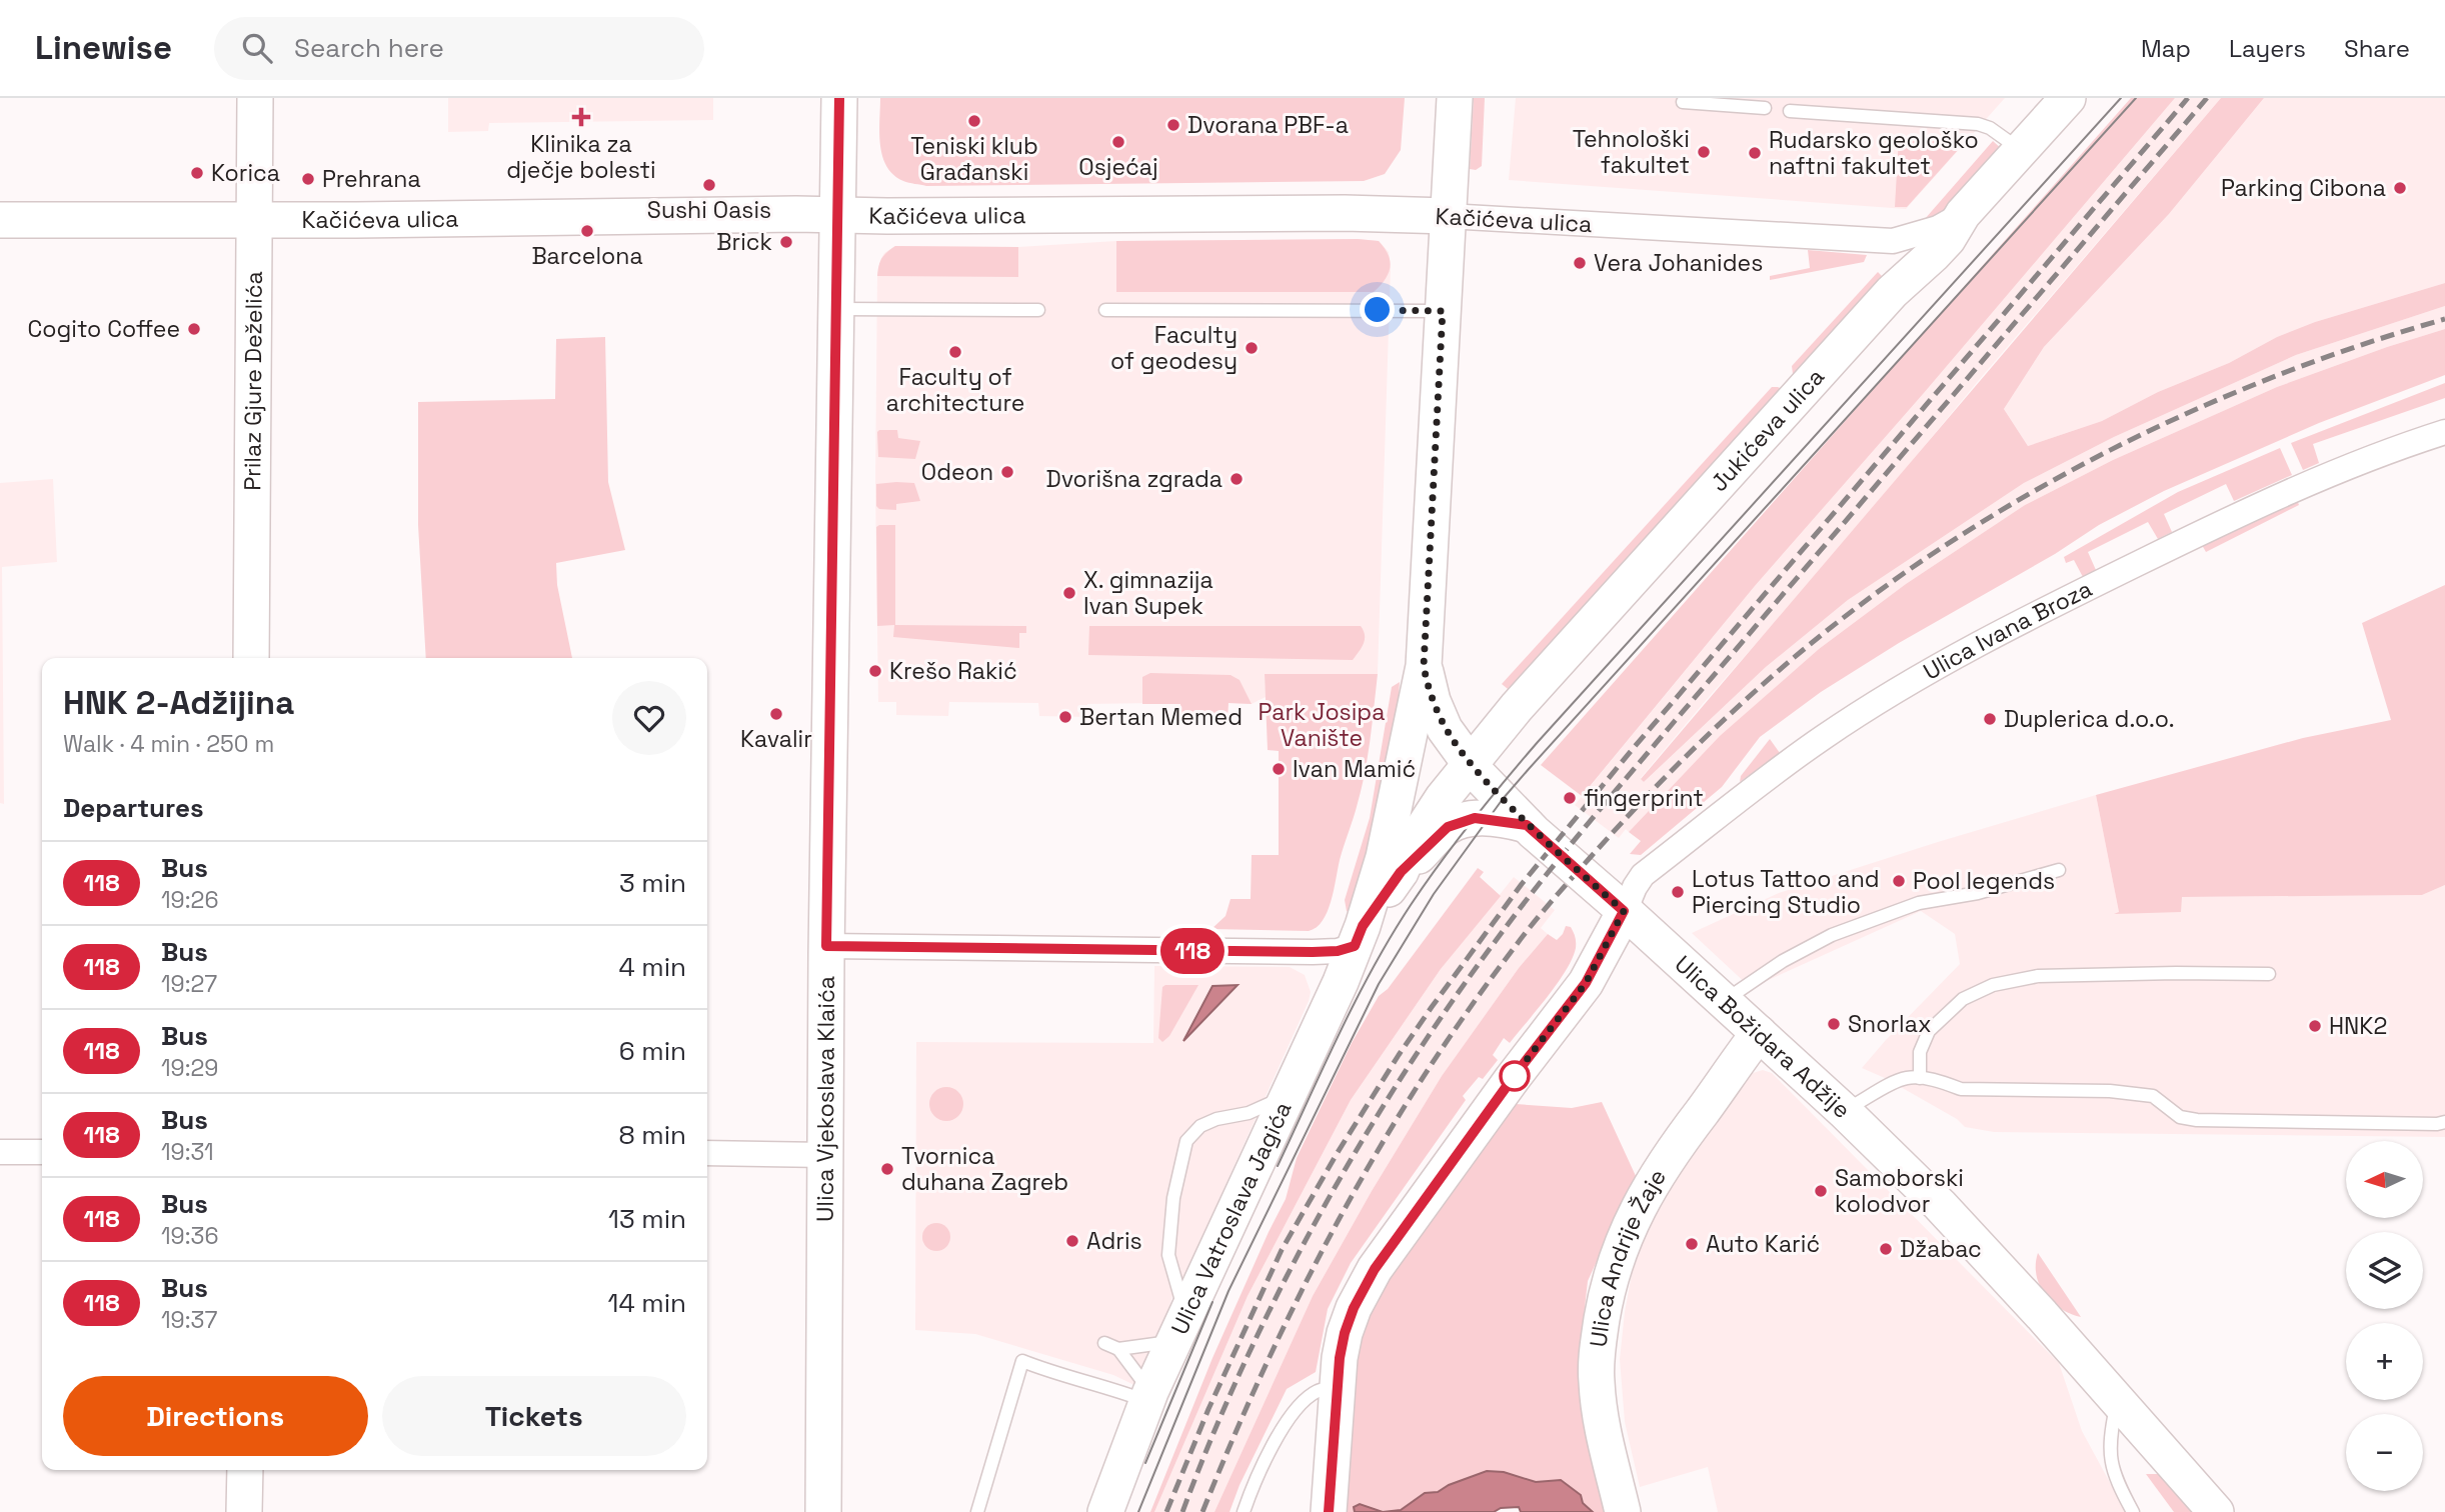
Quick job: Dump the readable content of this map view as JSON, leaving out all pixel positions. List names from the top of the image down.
{
  "streets": {
    "street": [
      "Kačićeva ulica",
      "Prilaz Gjure Deželića",
      "Jukićeva ulica",
      "Ulica Ivana Broza",
      "Ulica Božidara Adžije",
      "Ulica Vjekoslava Klaića",
      "Ulica Vatroslava Jagića",
      "Ulica Andrije Žaje"
    ]
  },
  "crossings": [
    ["Kačićeva ulica", "Prilaz Gjure Deželića"],
    ["Kačićeva ulica", "Jukićeva ulica"],
    ["Kačićeva ulica", "Ulica Vjekoslava Klaića"],
    ["Jukićeva ulica", "Ulica Božidara Adžije"],
    ["Ulica Ivana Broza", "Ulica Božidara Adžije"],
    ["Ulica Božidara Adžije", "Ulica Andrije Žaje"]
  ],
  "parks": ["Park Josipa Vanište"],
  "places": {
    "health": ["Klinika za dječje bolesti"],
    "other": [
      "Teniski klub Građanski",
      "Dvorana PBF-a",
      "Osjećaj",
      "Tehnološki fakultet",
      "Rudarsko geološko naftni fakultet",
      "Korica",
      "Prehrana",
      "Sushi Oasis",
      "Parking Cibona",
      "Barcelona",
      "Brick",
      "Vera Johanides",
      "Cogito Coffee",
      "Faculty of geodesy",
      "Faculty of architecture",
      "Odeon",
      "Dvorišna zgrada",
      "X. gimnazija Ivan Supek",
      "Krešo Rakić",
      "Kavalir",
      "Bertan Memed",
      "Duplerica d.o.o.",
      "Ivan Mamić",
      "fingerprint",
      "Pool legends",
      "Lotus Tattoo and Piercing Studio",
      "Snorlax",
      "HNK2",
      "Tvornica duhana Zagreb",
      "Samoborski kolodvor",
      "Adris",
      "Auto Karić",
      "Džabac"
    ]
  },
  "lines": ["bus line 118"],
  "north": "left",
  "page": {
    "header": "Linewise",
    "search": "Search here",
    "nav": ["Map", "Layers", "Share"],
    "on_map": "118",
    "heading": [
      ["HNK 2-Adžijina", "Walk · 4 min · 250 m"],
      "Departures"
    ],
    "list": [
      {
        "mark": "118",
        "name": "Bus",
        "note": "19:26",
        "value": "3 min"
      },
      {
        "mark": "118",
        "name": "Bus",
        "note": "19:27",
        "value": "4 min"
      },
      {
        "mark": "118",
        "name": "Bus",
        "note": "19:29",
        "value": "6 min"
      },
      {
        "mark": "118",
        "name": "Bus",
        "note": "19:31",
        "value": "8 min"
      },
      {
        "mark": "118",
        "name": "Bus",
        "note": "19:36",
        "value": "13 min"
      },
      {
        "mark": "118",
        "name": "Bus",
        "note": "19:37",
        "value": "14 min"
      }
    ],
    "map_buttons": ["+", "−"],
    "buttons": ["Directions", "Tickets"]
  }
}
